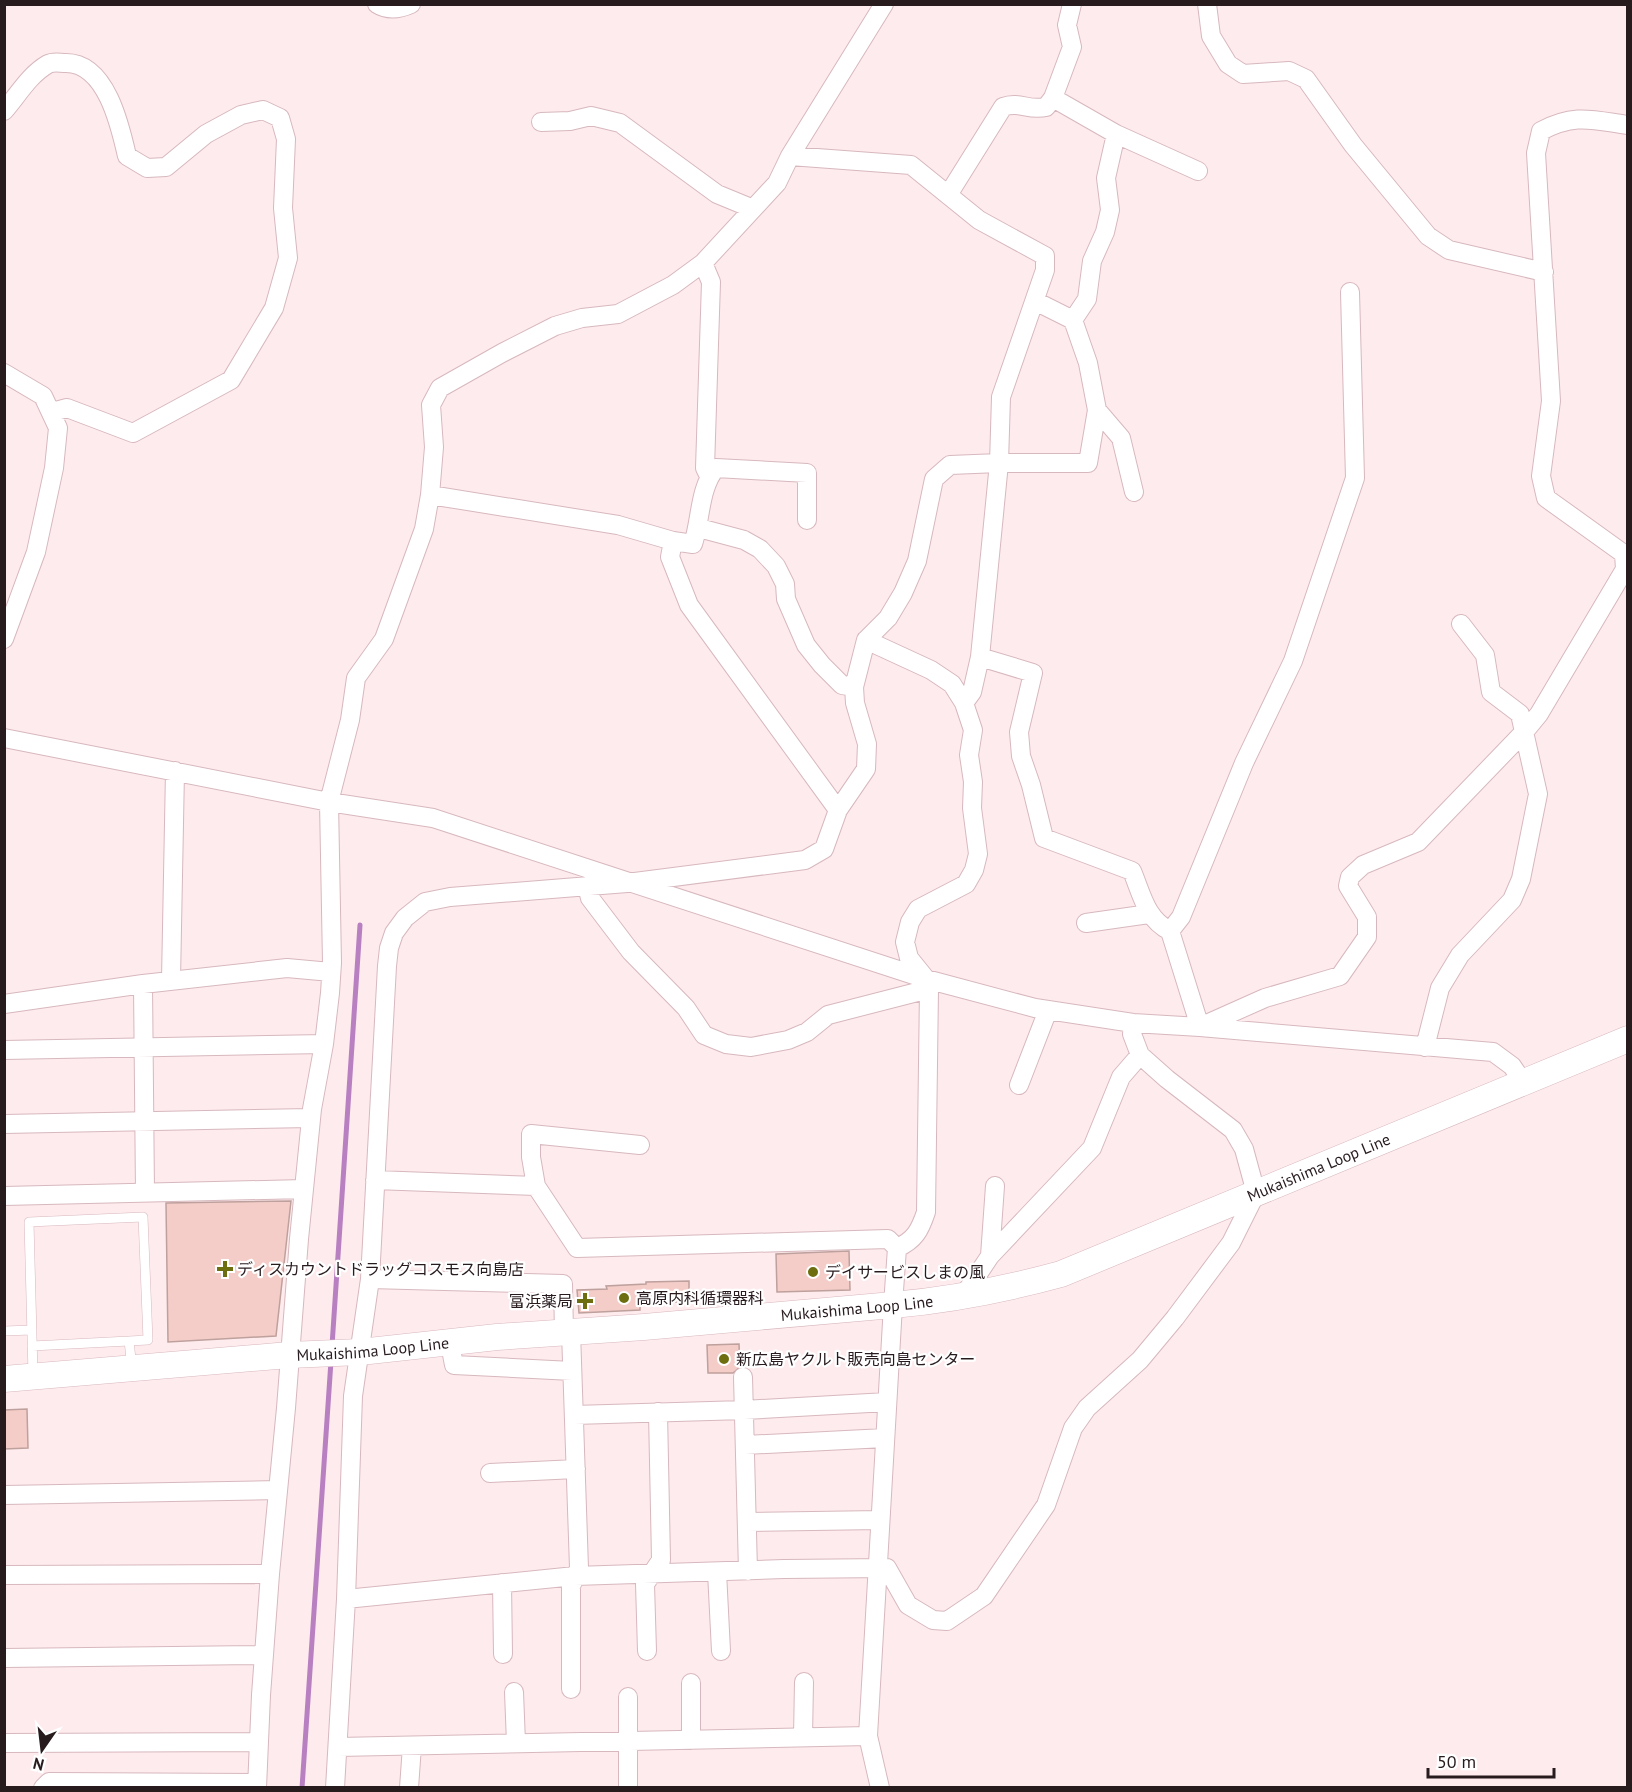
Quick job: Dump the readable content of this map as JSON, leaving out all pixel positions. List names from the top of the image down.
{
  "streets": {
    "main road": ["Mukaishima Loop Line"]
  },
  "places": {
    "health": ["ディスカウントドラッグコスモス向島店", "富浜薬局"],
    "other": ["デイサービスしまの風", "高原内科循環器科", "新広島ヤクルト販売向島センター"]
  },
  "scale_bar": "50 m",
  "north": "bottom"
}
